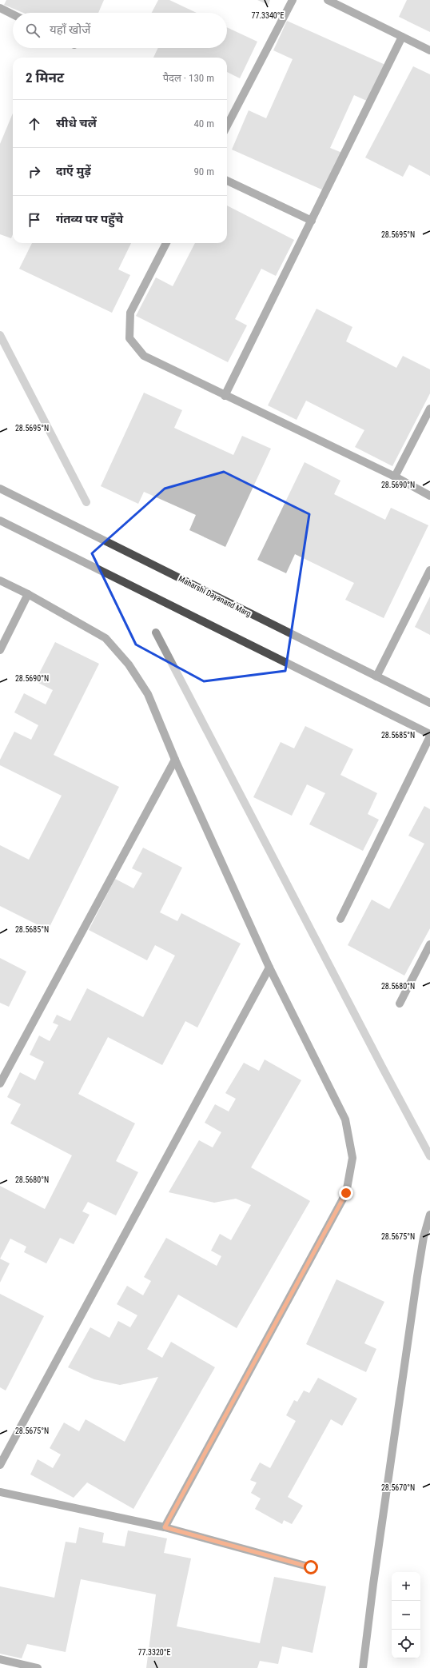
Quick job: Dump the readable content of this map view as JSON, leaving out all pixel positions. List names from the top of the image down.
{
  "streets": {
    "street": ["Maharshi Dayanand Marg"]
  },
  "page": {
    "search": "यहाँ खोजें",
    "heading": ["2 मिनट", "पैदल · 130 m"],
    "list": [
      ["सीधे चलें", "40 m"],
      ["दाएँ मुड़ें", "90 m"],
      "गंतव्य पर पहुँचे"
    ],
    "map_buttons": ["+", "−"]
  },
  "coordinates": [
    "77.3340°E",
    "28.5695°N",
    "28.5690°N",
    "28.5685°N",
    "28.5680°N",
    "28.5675°N",
    "28.5670°N",
    "77.3320°E"
  ]
}
